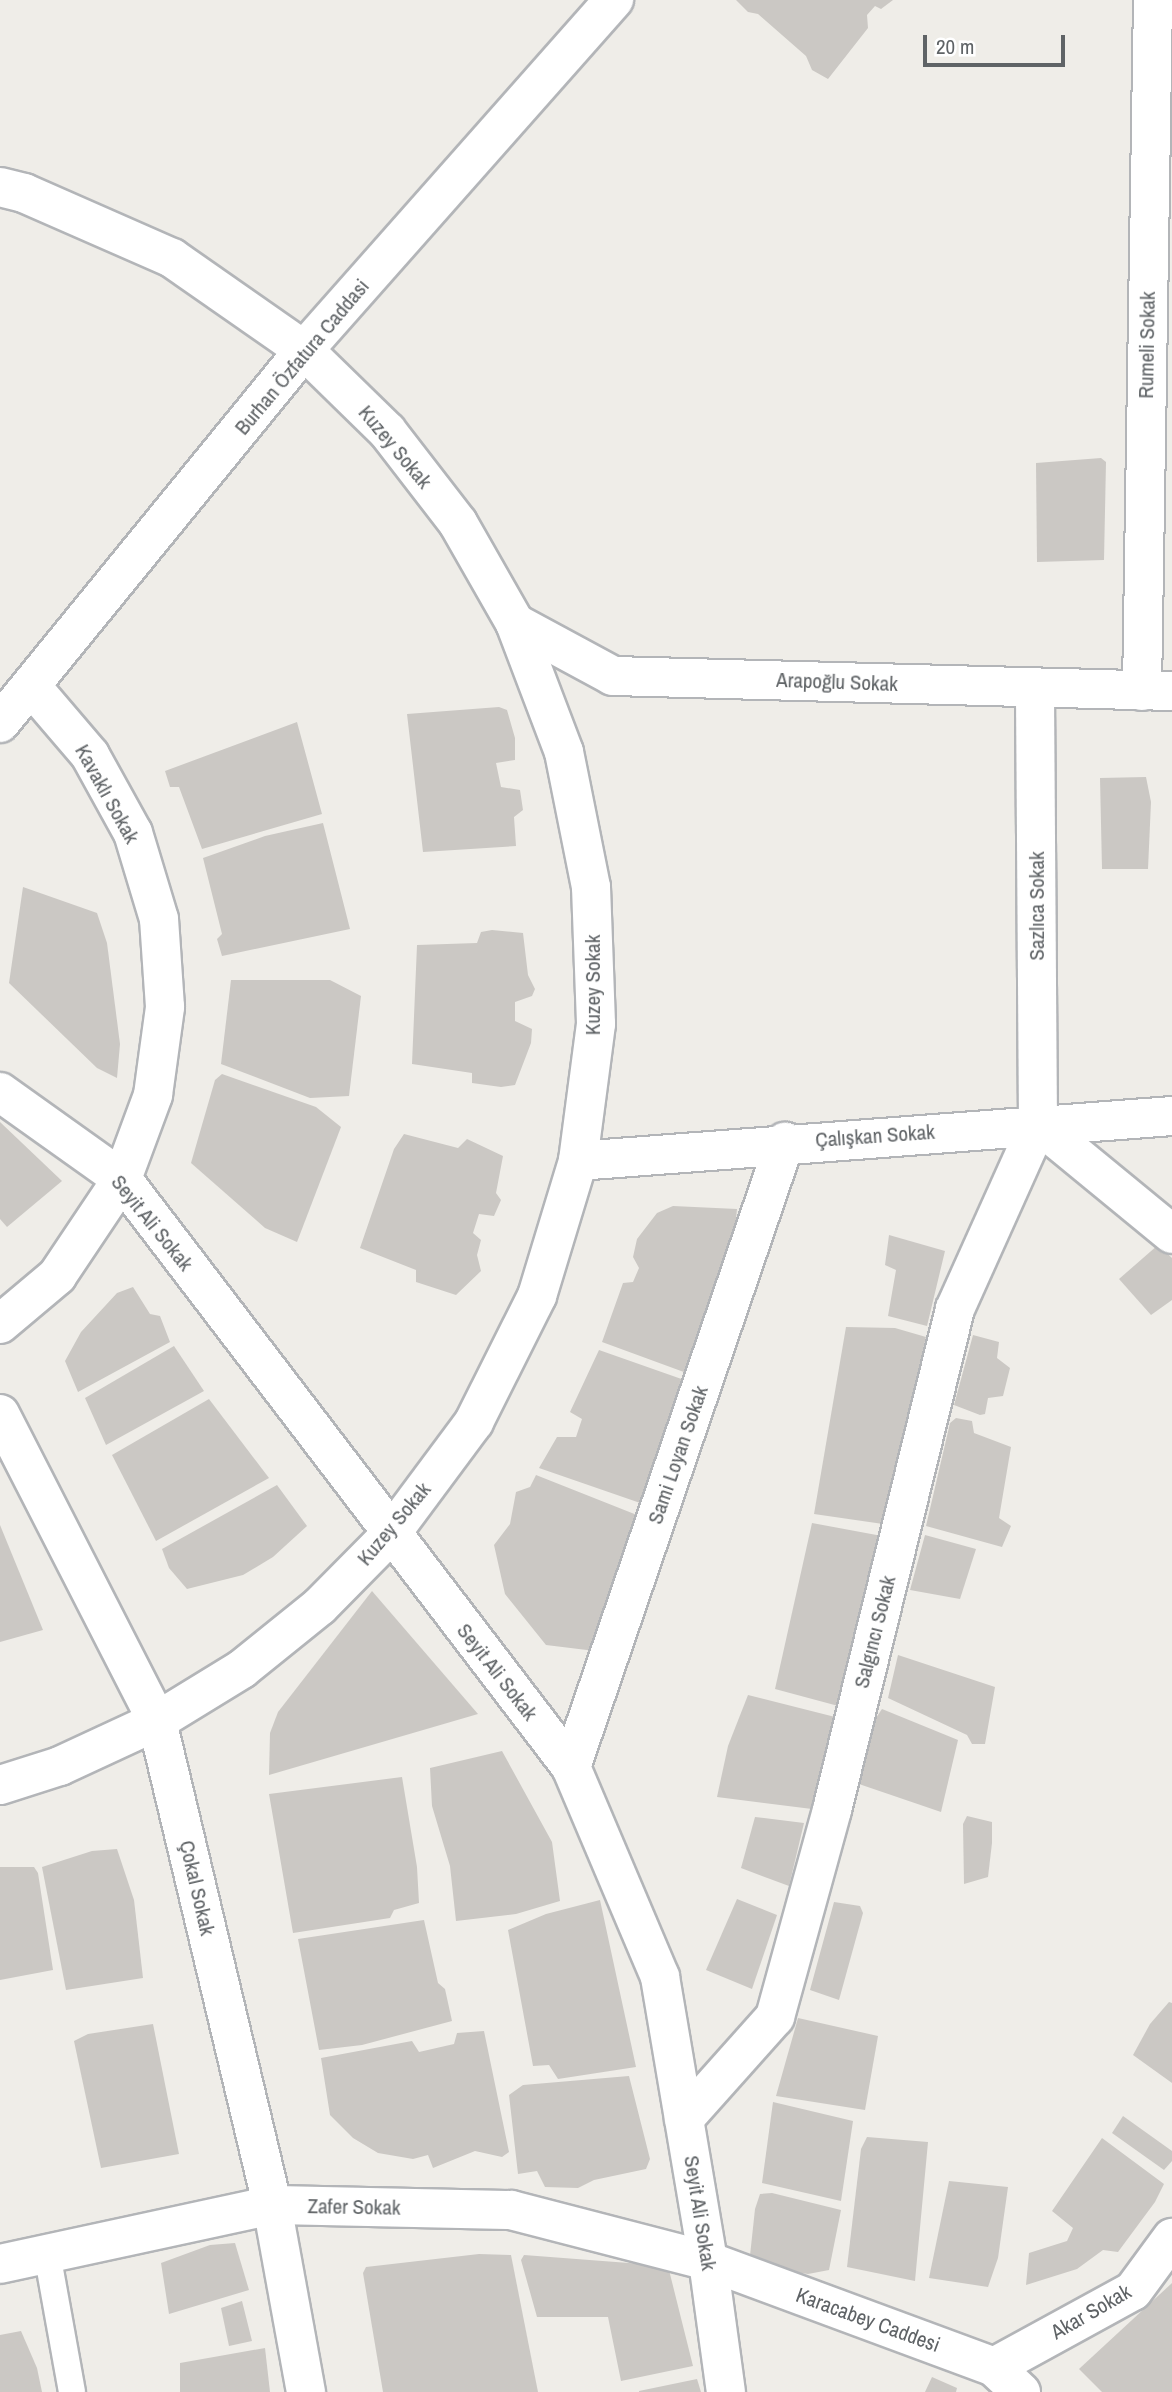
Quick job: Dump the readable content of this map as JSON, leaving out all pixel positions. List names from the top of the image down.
{
  "streets": {
    "street": [
      "Rumeli Sokak",
      "Burhan Özfatura Caddasi",
      "Kuzey Sokak",
      "Arapoğlu Sokak",
      "Kavaklı Sokak",
      "Sazlıca Sokak",
      "Çalışkan Sokak",
      "Seyit Ali Sokak",
      "Sami Loyan Sokak",
      "Salgıncı Sokak",
      "Çokal Sokak",
      "Zafer Sokak",
      "Akar Sokak",
      "Karacabey Caddesi"
    ]
  },
  "crossings": [
    ["Rumeli Sokak", "Arapoğlu Sokak"],
    ["Burhan Özfatura Caddasi", "Kuzey Sokak"],
    ["Burhan Özfatura Caddasi", "Kavaklı Sokak"],
    ["Kuzey Sokak", "Arapoğlu Sokak"],
    ["Kuzey Sokak", "Çalışkan Sokak"],
    ["Kuzey Sokak", "Seyit Ali Sokak"],
    ["Kuzey Sokak", "Çokal Sokak"],
    ["Arapoğlu Sokak", "Sazlıca Sokak"],
    ["Kavaklı Sokak", "Seyit Ali Sokak"],
    ["Sazlıca Sokak", "Çalışkan Sokak"],
    ["Sazlıca Sokak", "Salgıncı Sokak"],
    ["Çalışkan Sokak", "Sami Loyan Sokak"],
    ["Çalışkan Sokak", "Salgıncı Sokak"],
    ["Seyit Ali Sokak", "Sami Loyan Sokak"],
    ["Seyit Ali Sokak", "Salgıncı Sokak"],
    ["Seyit Ali Sokak", "Zafer Sokak"],
    ["Seyit Ali Sokak", "Karacabey Caddesi"],
    ["Çokal Sokak", "Zafer Sokak"],
    ["Zafer Sokak", "Karacabey Caddesi"],
    ["Akar Sokak", "Karacabey Caddesi"]
  ],
  "scale_bar": "20 m"
}
